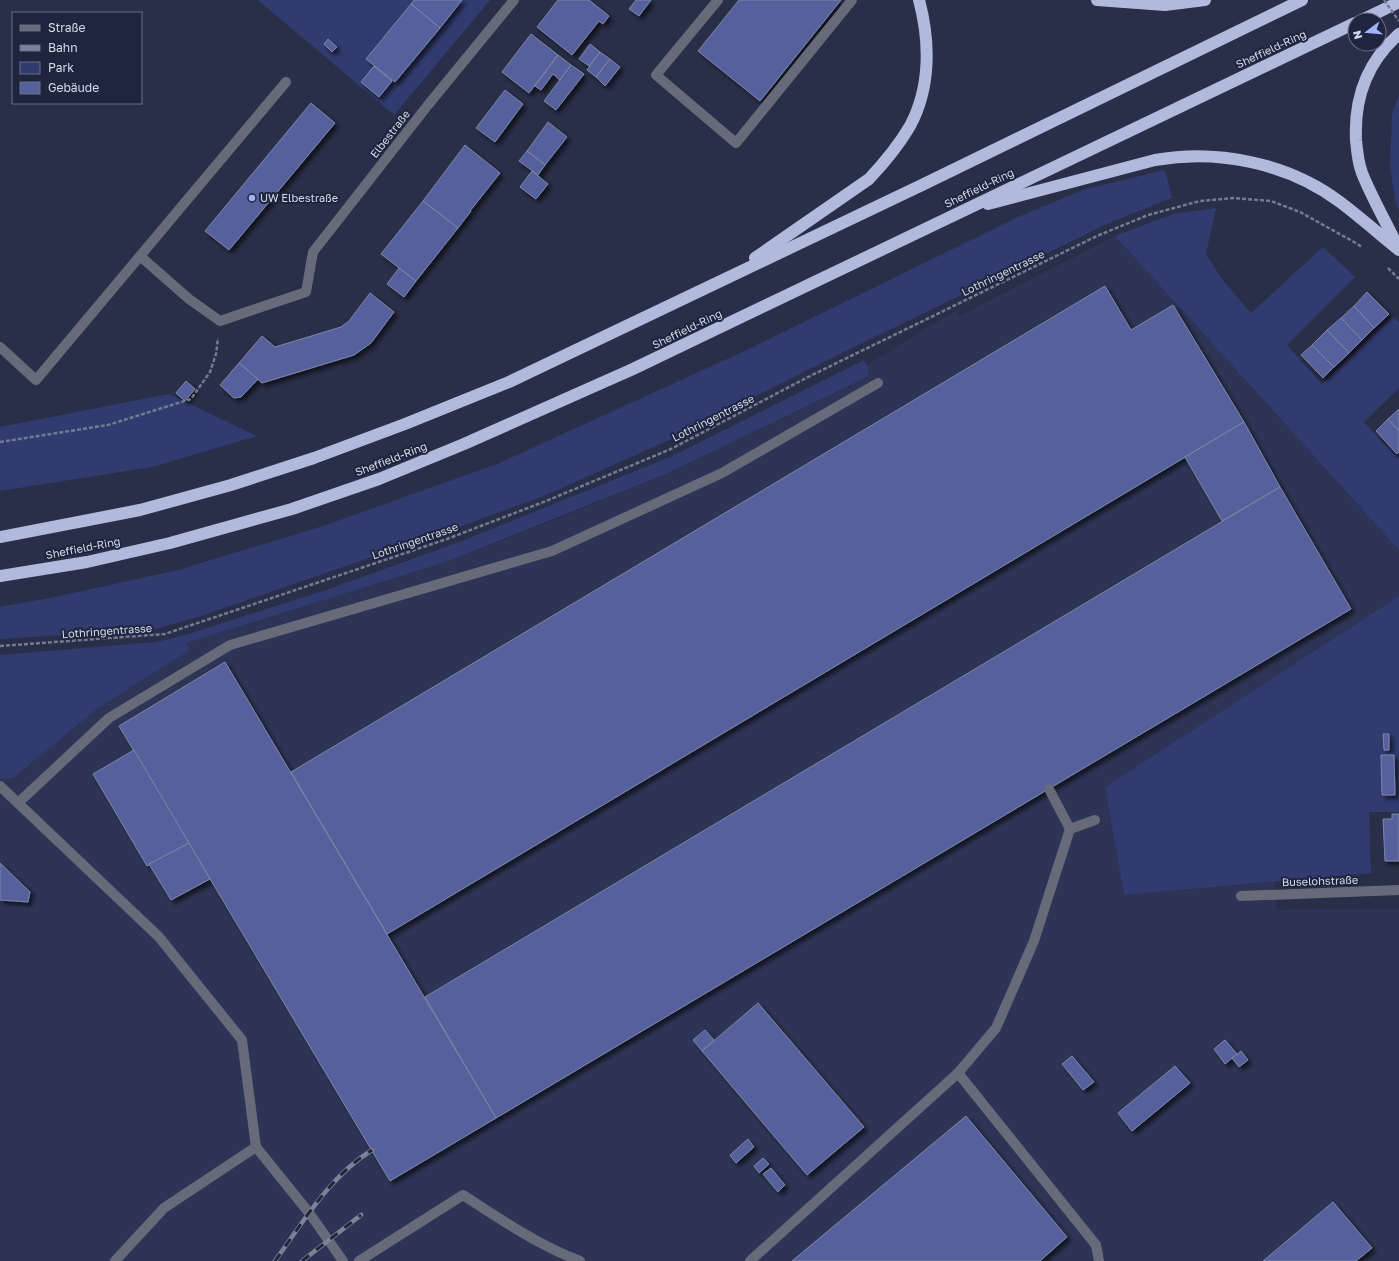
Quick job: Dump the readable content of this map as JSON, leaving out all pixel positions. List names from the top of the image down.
{
  "streets": {
    "highway": ["Sheffield-Ring"],
    "street": ["Elbestraße", "Buselohstraße"],
    "path": ["Lothringentrasse"]
  },
  "places": ["UW Elbestraße"],
  "legend": [
    "Straße",
    "Bahn",
    "Park",
    "Gebäude"
  ],
  "north": "left"
}
